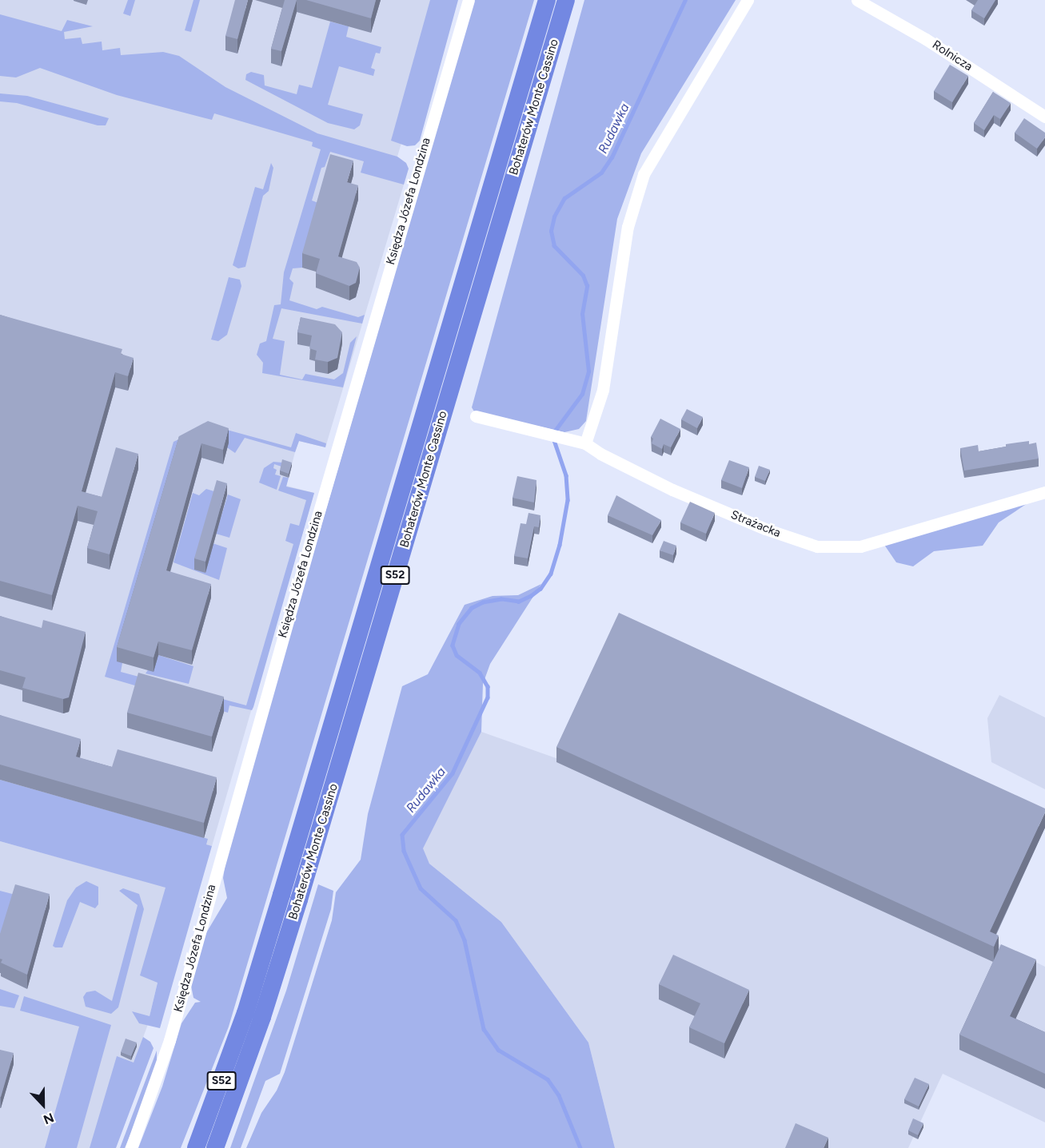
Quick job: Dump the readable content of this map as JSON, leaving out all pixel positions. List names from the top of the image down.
{
  "streets": {
    "highway": ["Bohaterów Monte Cassino", "S52"],
    "street": ["Rolnicza", "Księdza Józefa Londzina", "Strażacka"]
  },
  "water": ["Rudawka"],
  "north": "bottom"
}
